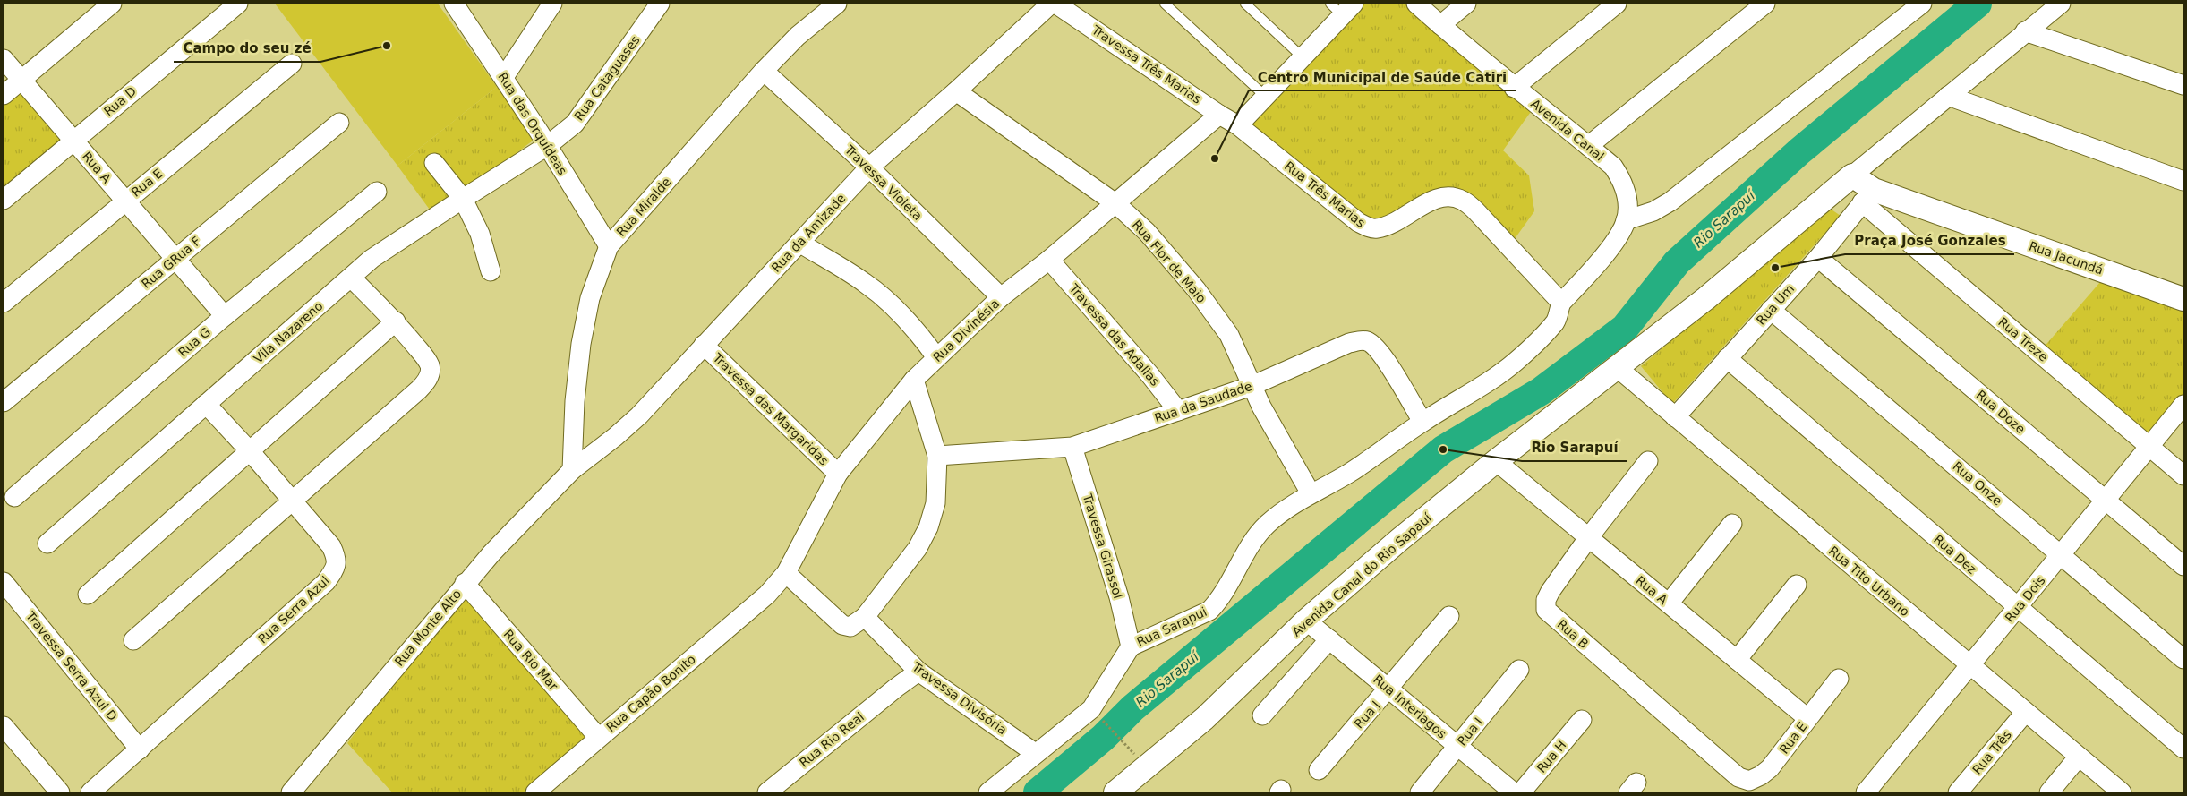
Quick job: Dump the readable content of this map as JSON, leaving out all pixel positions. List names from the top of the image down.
{
  "streets": {
    "street": [
      "Travessa Três Marias",
      "Rua Cataguases",
      "Rua D",
      "Rua das Orquídeas",
      "Avenida Canal",
      "Rua A",
      "Rua E",
      "Travessa Violeta",
      "Rua Três Marias",
      "Rua Miralde",
      "Rua da Amizade",
      "Rua Jacundá",
      "Rua Flor de Maio",
      "Rua GRua F",
      "Rua Um",
      "Rua Divinésia",
      "Vila Nazareno",
      "Travessa das Adalias",
      "Rua Treze",
      "Rua G",
      "Rua da Saudade",
      "Travessa das Margaridas",
      "Rua Doze",
      "Rua Onze",
      "Travessa Girassol",
      "Rua Dez",
      "Avenida Canal do Rio Sapauí",
      "Rua Tito Urbano",
      "Rua Dois",
      "Rua Serra Azul",
      "Rua Sarapui",
      "Rua Monte Alto",
      "Rua B",
      "Rua Rio Mar",
      "Travessa Serra Azul D",
      "Rua Capão Bonito",
      "Travessa Divisória",
      "Rua Interlagos",
      "Rua J",
      "Rua I",
      "Rua Rio Real",
      "Rua Três",
      "Rua H"
    ]
  },
  "crossings": [
    ["Travessa Três Marias", "Rua Três Marias"],
    ["Travessa Três Marias", "Rua Divinésia"],
    ["Rua Cataguases", "Rua das Orquídeas"],
    ["Rua Cataguases", "Vila Nazareno"],
    ["Rua D", "Rua A"],
    ["Rua das Orquídeas", "Rua Miralde"],
    ["Rua das Orquídeas", "Vila Nazareno"],
    ["Rua A", "Rua E"],
    ["Rua A", "Rua GRua F"],
    ["Rua A", "Rua G"],
    ["Rua A", "Avenida Canal do Rio Sapauí"],
    ["Rua A", "Rua B"],
    ["Rua E", "Rua B"],
    ["Travessa Violeta", "Rua Miralde"],
    ["Travessa Violeta", "Rua da Amizade"],
    ["Travessa Violeta", "Rua Divinésia"],
    ["Rua Miralde", "Rua da Amizade"],
    ["Rua Miralde", "Rua Monte Alto"],
    ["Rua da Amizade", "Rua Flor de Maio"],
    ["Rua da Amizade", "Travessa das Margaridas"],
    ["Rua da Amizade", "Rua Monte Alto"],
    ["Rua Jacundá", "Rua Um"],
    ["Rua Jacundá", "Rua Treze"],
    ["Rua Jacundá", "Avenida Canal do Rio Sapauí"],
    ["Rua Flor de Maio", "Rua Divinésia"],
    ["Rua Flor de Maio", "Rua da Saudade"],
    ["Rua Flor de Maio", "Rua Sarapui"],
    ["Rua Um", "Rua Treze"],
    ["Rua Um", "Rua Doze"],
    ["Rua Um", "Rua Onze"],
    ["Rua Um", "Rua Dez"],
    ["Rua Um", "Rua Tito Urbano"],
    ["Rua Divinésia", "Travessa das Adalias"],
    ["Rua Divinésia", "Travessa das Margaridas"],
    ["Rua Divinésia", "Rua Capão Bonito"],
    ["Vila Nazareno", "Rua Serra Azul"],
    ["Travessa das Adalias", "Rua da Saudade"],
    ["Rua Treze", "Rua Dois"],
    ["Rua da Saudade", "Travessa Girassol"],
    ["Rua Doze", "Rua Dois"],
    ["Rua Onze", "Rua Dois"],
    ["Travessa Girassol", "Rua Sarapui"],
    ["Rua Dez", "Rua Dois"],
    ["Avenida Canal do Rio Sapauí", "Rua Tito Urbano"],
    ["Avenida Canal do Rio Sapauí", "Rua Interlagos"],
    ["Rua Tito Urbano", "Rua Dois"],
    ["Rua Tito Urbano", "Rua Três"],
    ["Rua Serra Azul", "Travessa Serra Azul D"],
    ["Rua Sarapui", "Travessa Divisória"],
    ["Rua Monte Alto", "Rua Rio Mar"],
    ["Rua Rio Mar", "Rua Capão Bonito"],
    ["Travessa Divisória", "Rua Rio Real"],
    ["Rua Interlagos", "Rua J"],
    ["Rua Interlagos", "Rua I"]
  ],
  "water": ["Rio Sarapuí"],
  "places": [
    "Campo do seu zé",
    "Centro Municipal de Saúde Catiri",
    "Praça José Gonzales",
    "Rio Sarapuí"
  ]
}
